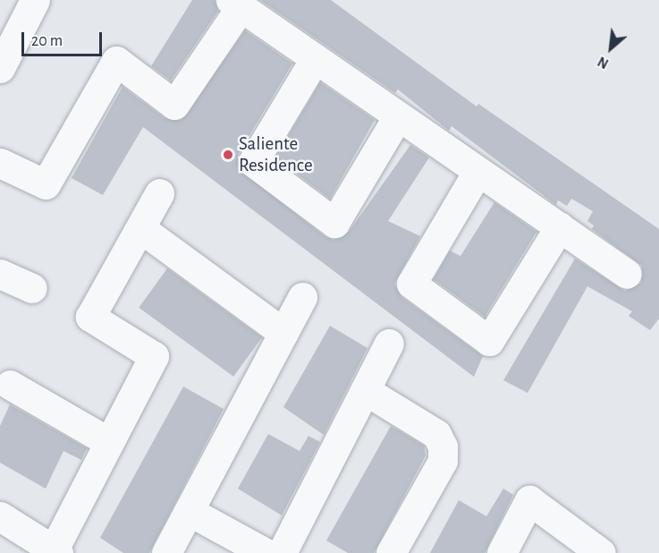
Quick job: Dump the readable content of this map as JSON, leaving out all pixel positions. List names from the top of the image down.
{
  "places": ["Saliente Residence"],
  "scale_bar": "20 m",
  "north": "bottom left"
}
